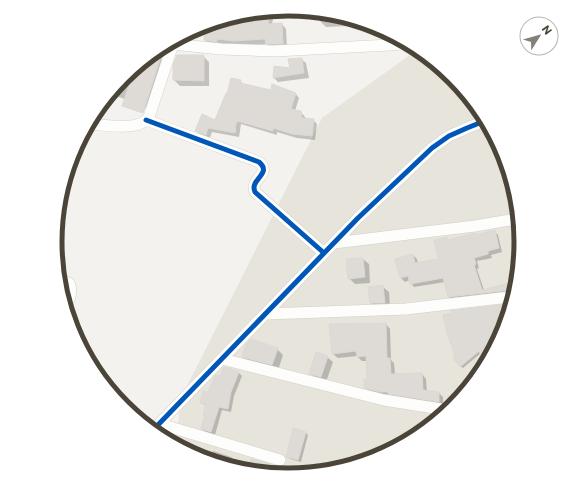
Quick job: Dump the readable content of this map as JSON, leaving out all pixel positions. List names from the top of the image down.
{
  "north": "top right"
}
